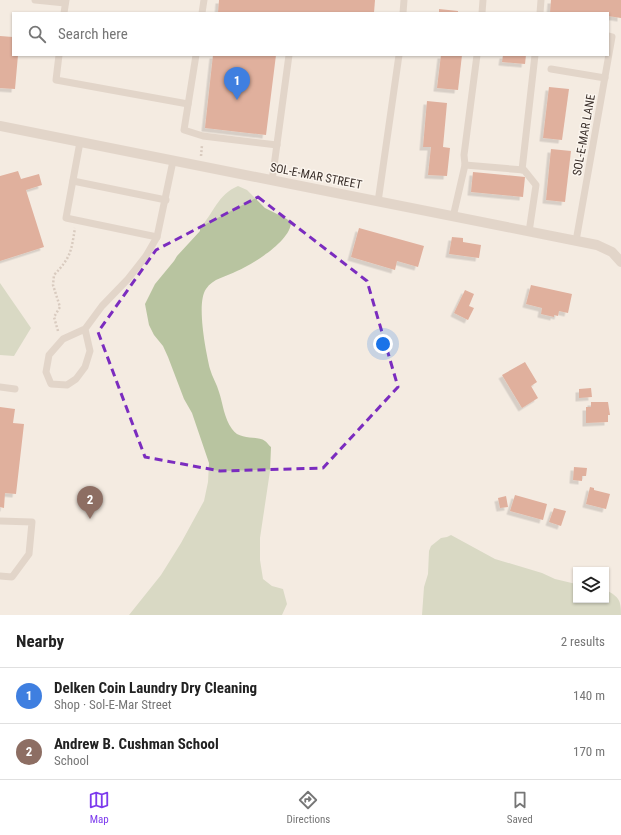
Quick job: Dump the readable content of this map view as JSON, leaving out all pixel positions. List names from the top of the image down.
{
  "streets": {
    "street": ["SOL-E-MAR STREET"],
    "lane": ["SOL-E-MAR LANE"]
  },
  "crossings": [
    ["SOL-E-MAR LANE", "SOL-E-MAR STREET"]
  ],
  "page": {
    "search": "Search here",
    "pins": ["1", "2"],
    "heading": ["Nearby", "2 results"],
    "list": [
      {
        "mark": "1",
        "name": "Delken Coin Laundry Dry Cleaning",
        "note": "Shop · Sol-E-Mar Street",
        "value": "140 m"
      },
      {
        "mark": "2",
        "name": "Andrew B. Cushman School",
        "note": "School",
        "value": "170 m"
      }
    ],
    "nav": ["Map", "Directions", "Saved"]
  }
}
